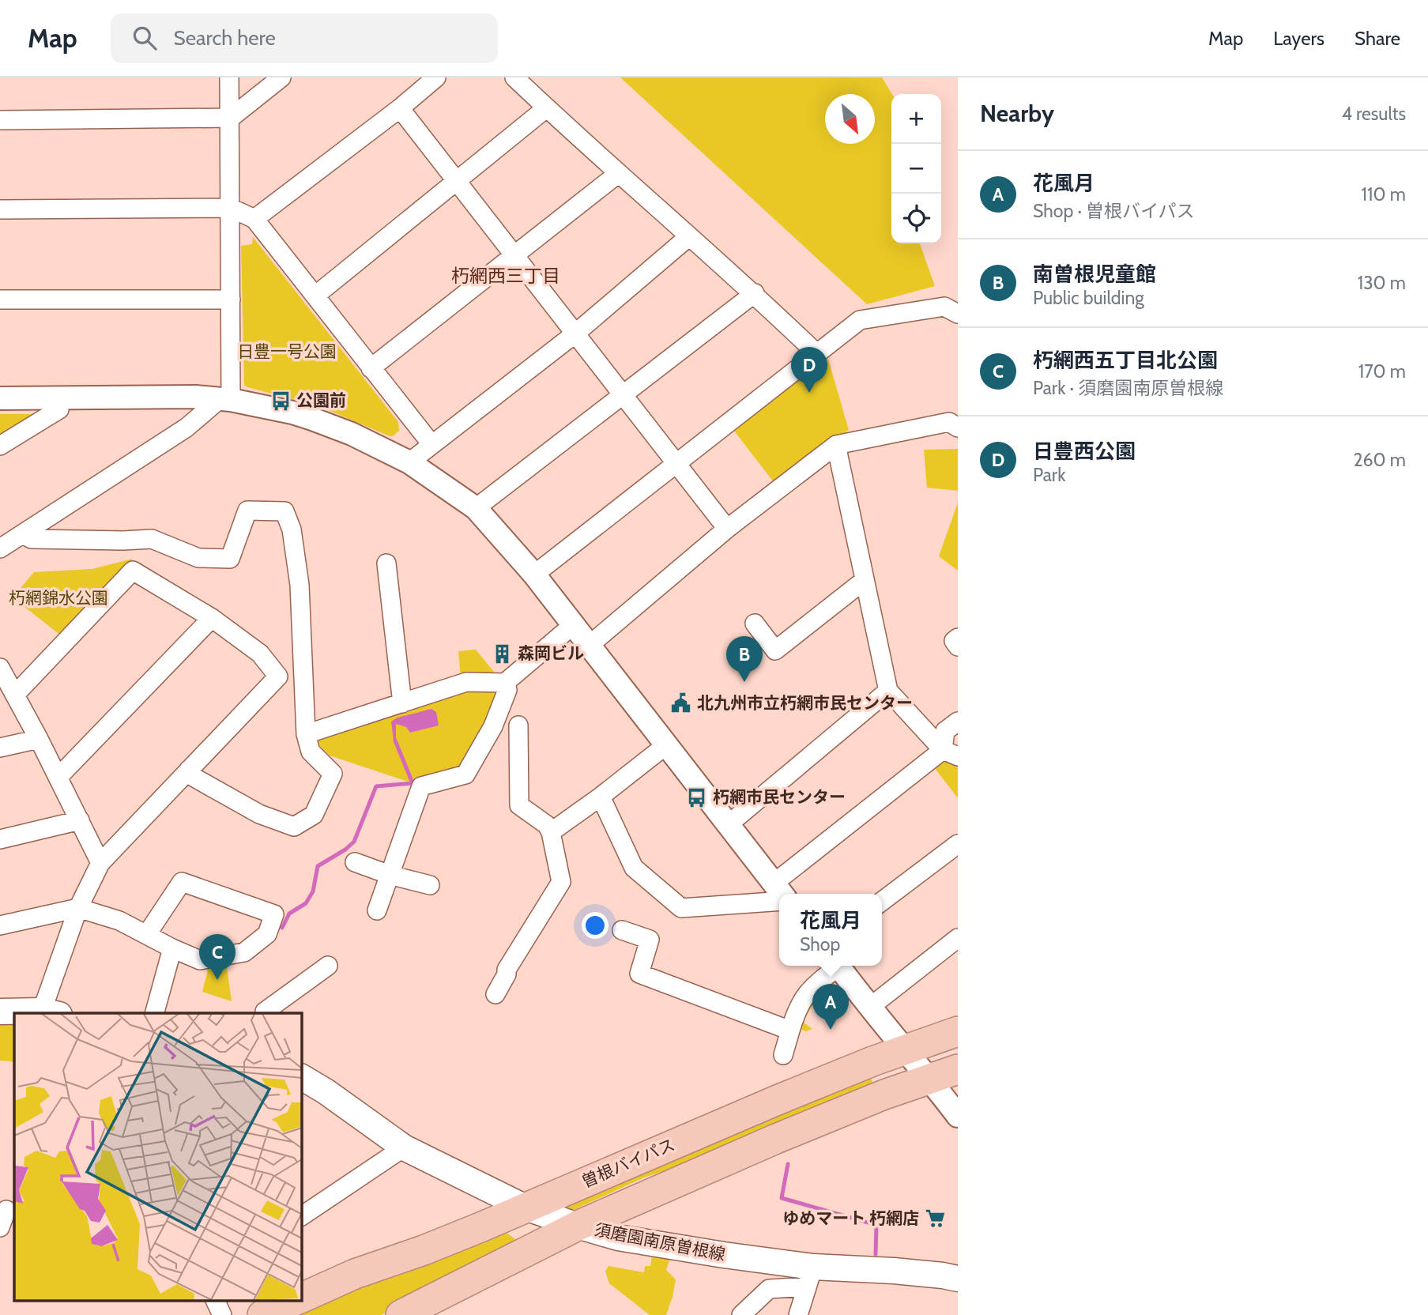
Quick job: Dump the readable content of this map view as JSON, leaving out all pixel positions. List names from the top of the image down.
{
  "streets": {
    "highway": ["曽根バイパス"],
    "main road": ["須磨園南原曽根線"]
  },
  "crossings": [
    ["曽根バイパス", "須磨園南原曽根線"]
  ],
  "districts": ["朽網西三丁目"],
  "parks": ["日豊一号公園", "朽網錦水公園"],
  "places": {
    "bus stop": ["公園前", "朽網市民センター"],
    "building": ["森岡ビル"],
    "public building": ["北九州市立朽網市民センター"],
    "supermarket": ["ゆめマート 朽網店"]
  },
  "north": "bottom right",
  "page": {
    "header": "Map",
    "search": "Search here",
    "nav": ["Map", "Layers", "Share"],
    "heading": ["Nearby", "4 results"],
    "map_buttons": ["+", "−"],
    "list": [
      {
        "mark": "A",
        "name": "花風月",
        "note": "Shop · 曽根バイパス",
        "value": "110 m"
      },
      {
        "mark": "B",
        "name": "南曽根児童館",
        "note": "Public building",
        "value": "130 m"
      },
      {
        "mark": "C",
        "name": "朽網西五丁目北公園",
        "note": "Park · 須磨園南原曽根線",
        "value": "170 m"
      },
      {
        "mark": "D",
        "name": "日豊西公園",
        "note": "Park",
        "value": "260 m"
      }
    ],
    "pins": [
      "D",
      "B",
      "C",
      "A"
    ],
    "popup": ["花風月", "Shop"]
  }
}
